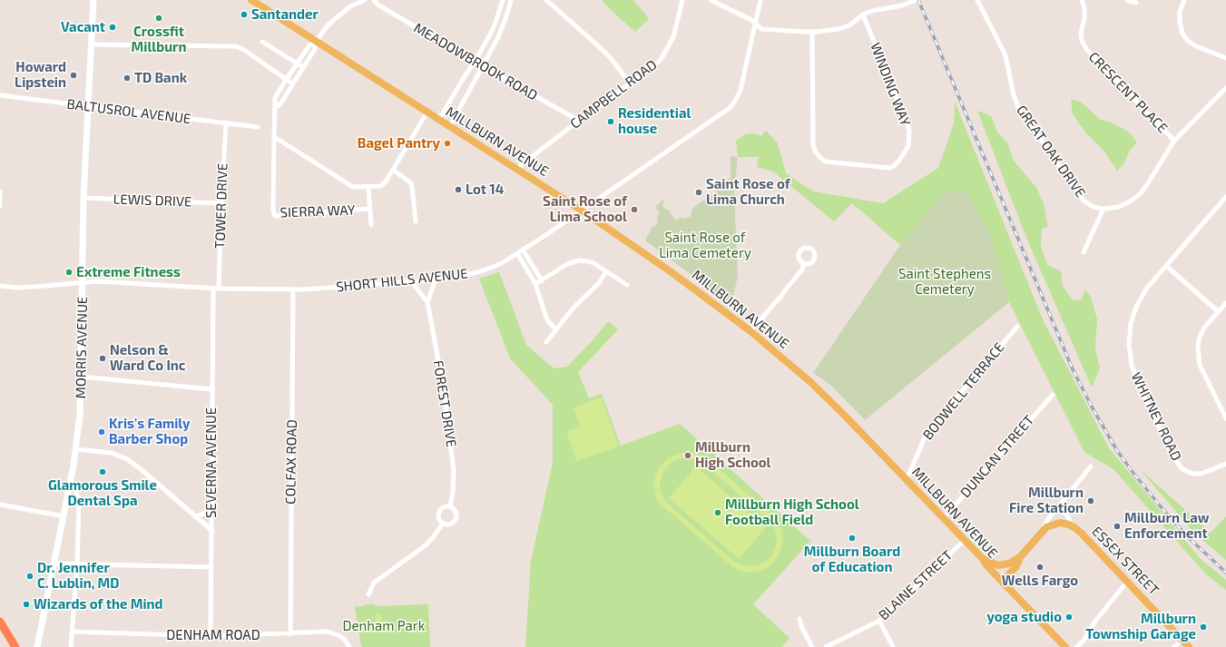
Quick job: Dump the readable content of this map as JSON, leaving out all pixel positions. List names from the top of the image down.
{
  "streets": {
    "main road": ["MILLBURN AVENUE", "MORRIS AVENUE", "ESSEX STREET"],
    "street": [
      "MEADOWBROOK ROAD",
      "WINDING WAY",
      "CRESCENT PLACE",
      "CAMPBELL ROAD",
      "BALTUSROL AVENUE",
      "GREAT OAK DRIVE",
      "LEWIS DRIVE",
      "TOWER DRIVE",
      "SIERRA WAY",
      "SHORT HILLS AVENUE",
      "BODWELL TERRACE",
      "FOREST DRIVE",
      "WHITNEY ROAD",
      "DUNCAN STREET",
      "COLFAX ROAD",
      "SEVERNA AVENUE",
      "BLAINE STREET",
      "DENHAM ROAD"
    ]
  },
  "crossings": [
    ["MEADOWBROOK ROAD", "CAMPBELL ROAD"],
    ["CAMPBELL ROAD", "MILLBURN AVENUE"],
    ["BALTUSROL AVENUE", "TOWER DRIVE"],
    ["BALTUSROL AVENUE", "MORRIS AVENUE"],
    ["MILLBURN AVENUE", "SHORT HILLS AVENUE"],
    ["MILLBURN AVENUE", "BODWELL TERRACE"],
    ["MILLBURN AVENUE", "DUNCAN STREET"],
    ["MILLBURN AVENUE", "ESSEX STREET"],
    ["MILLBURN AVENUE", "BLAINE STREET"],
    ["LEWIS DRIVE", "TOWER DRIVE"],
    ["LEWIS DRIVE", "MORRIS AVENUE"],
    ["TOWER DRIVE", "SHORT HILLS AVENUE"],
    ["SHORT HILLS AVENUE", "MORRIS AVENUE"],
    ["SHORT HILLS AVENUE", "FOREST DRIVE"],
    ["SHORT HILLS AVENUE", "COLFAX ROAD"],
    ["SHORT HILLS AVENUE", "SEVERNA AVENUE"],
    ["COLFAX ROAD", "DENHAM ROAD"],
    ["SEVERNA AVENUE", "DENHAM ROAD"]
  ],
  "parks": ["Saint Rose of Lima Cemetery", "Saint Stephens Cemetery", "Denham Park"],
  "places": [
    "Santander",
    "Crossfit Millburn",
    "Vacant",
    "Howard Lipstein",
    "TD Bank",
    "Residential house",
    "Bagel Pantry",
    "Lot 14",
    "Saint Rose of Lima Church",
    "Saint Rose of Lima School",
    "Extreme Fitness",
    "Nelson & Ward Co Inc",
    "Kris's Family Barber Shop",
    "Millburn High School",
    "Glamorous Smile Dental Spa",
    "Millburn Fire Station",
    "Millburn High School Football Field",
    "Millburn Law Enforcement",
    "Millburn Board of Education",
    "Wells Fargo",
    "Dr. Jennifer C. Lublin, MD",
    "Wizards of the Mind",
    "yoga studio",
    "Millburn Township Garage"
  ]
}
